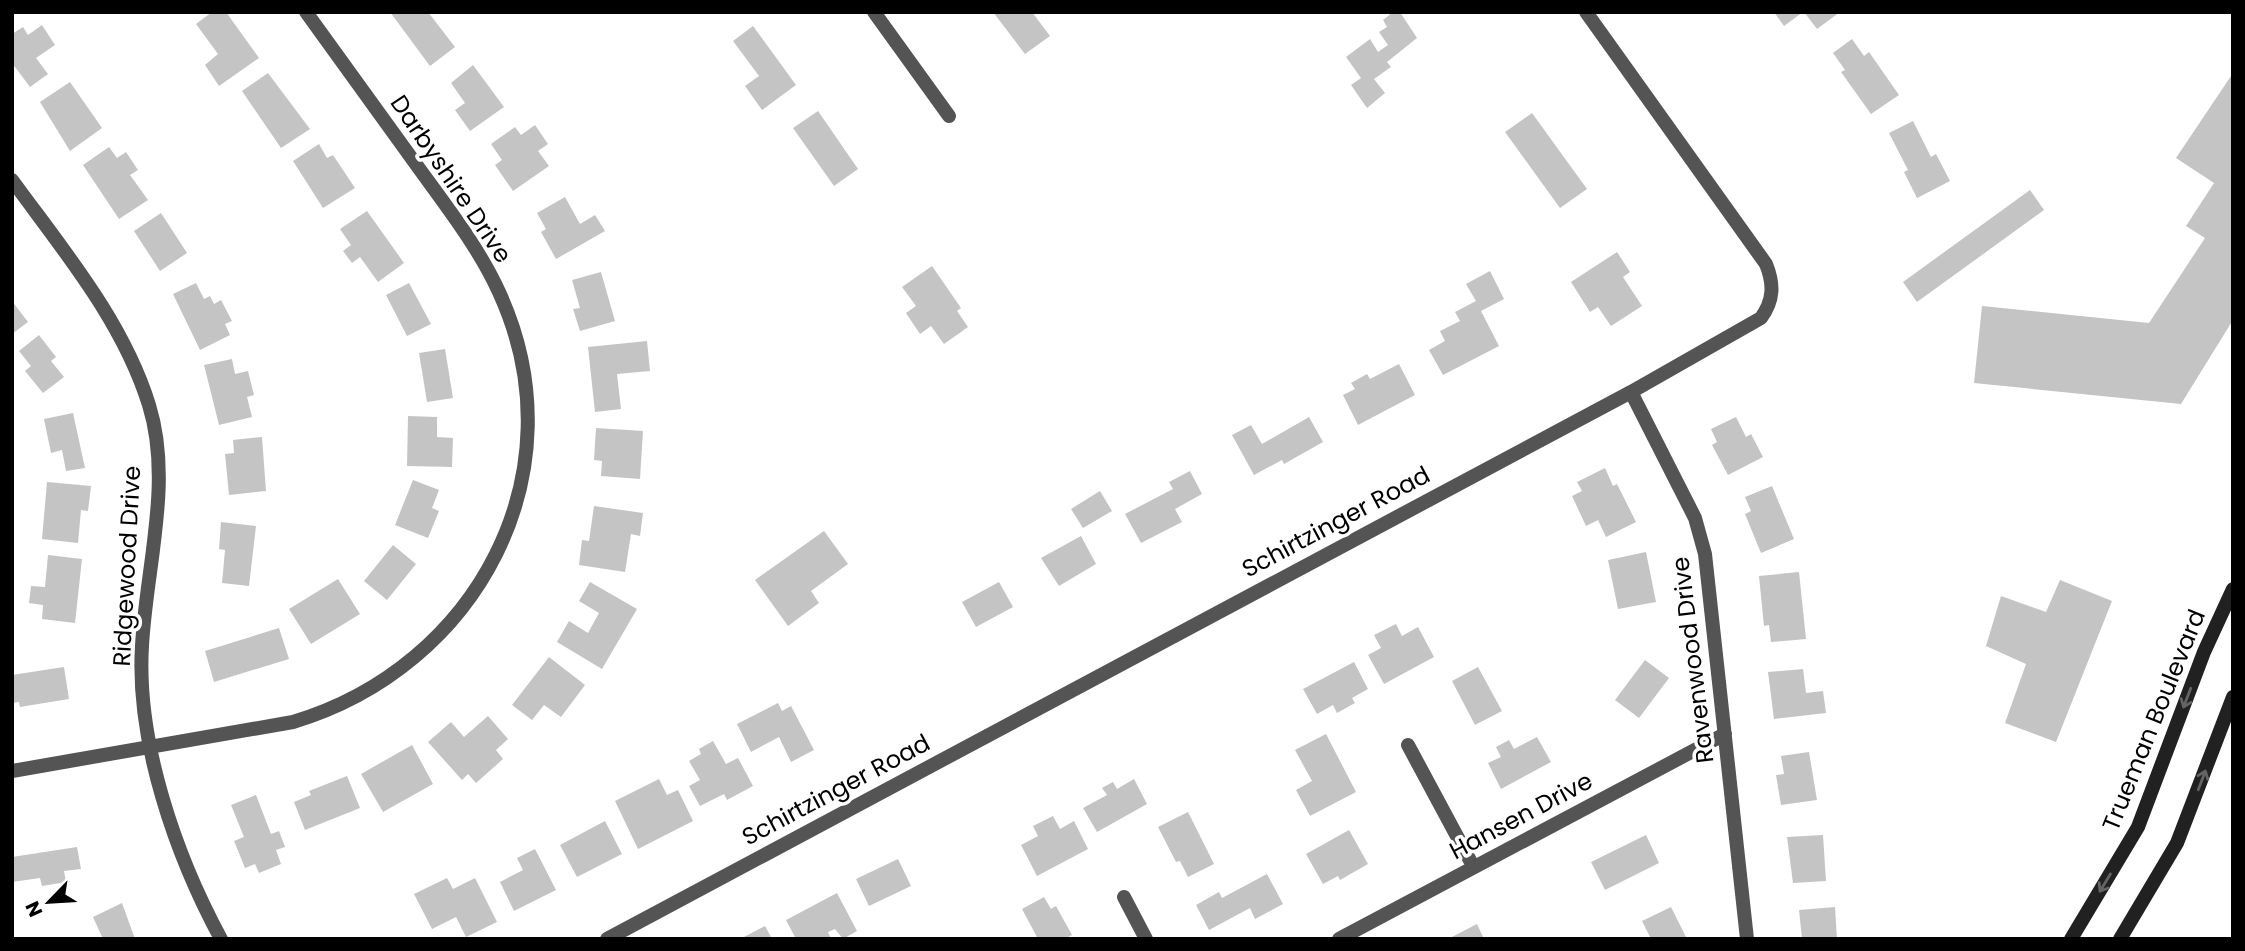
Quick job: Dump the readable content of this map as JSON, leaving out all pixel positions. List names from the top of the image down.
{
  "streets": {
    "main road": ["Trueman Boulevard"],
    "street": [
      "Darbyshire Drive",
      "Schirtzinger Road",
      "Ridgewood Drive",
      "Ravenwood Drive",
      "Hansen Drive"
    ]
  },
  "crossings": [
    ["Darbyshire Drive", "Ridgewood Drive"],
    ["Schirtzinger Road", "Ravenwood Drive"],
    ["Ravenwood Drive", "Hansen Drive"]
  ],
  "north": "bottom left"
}
